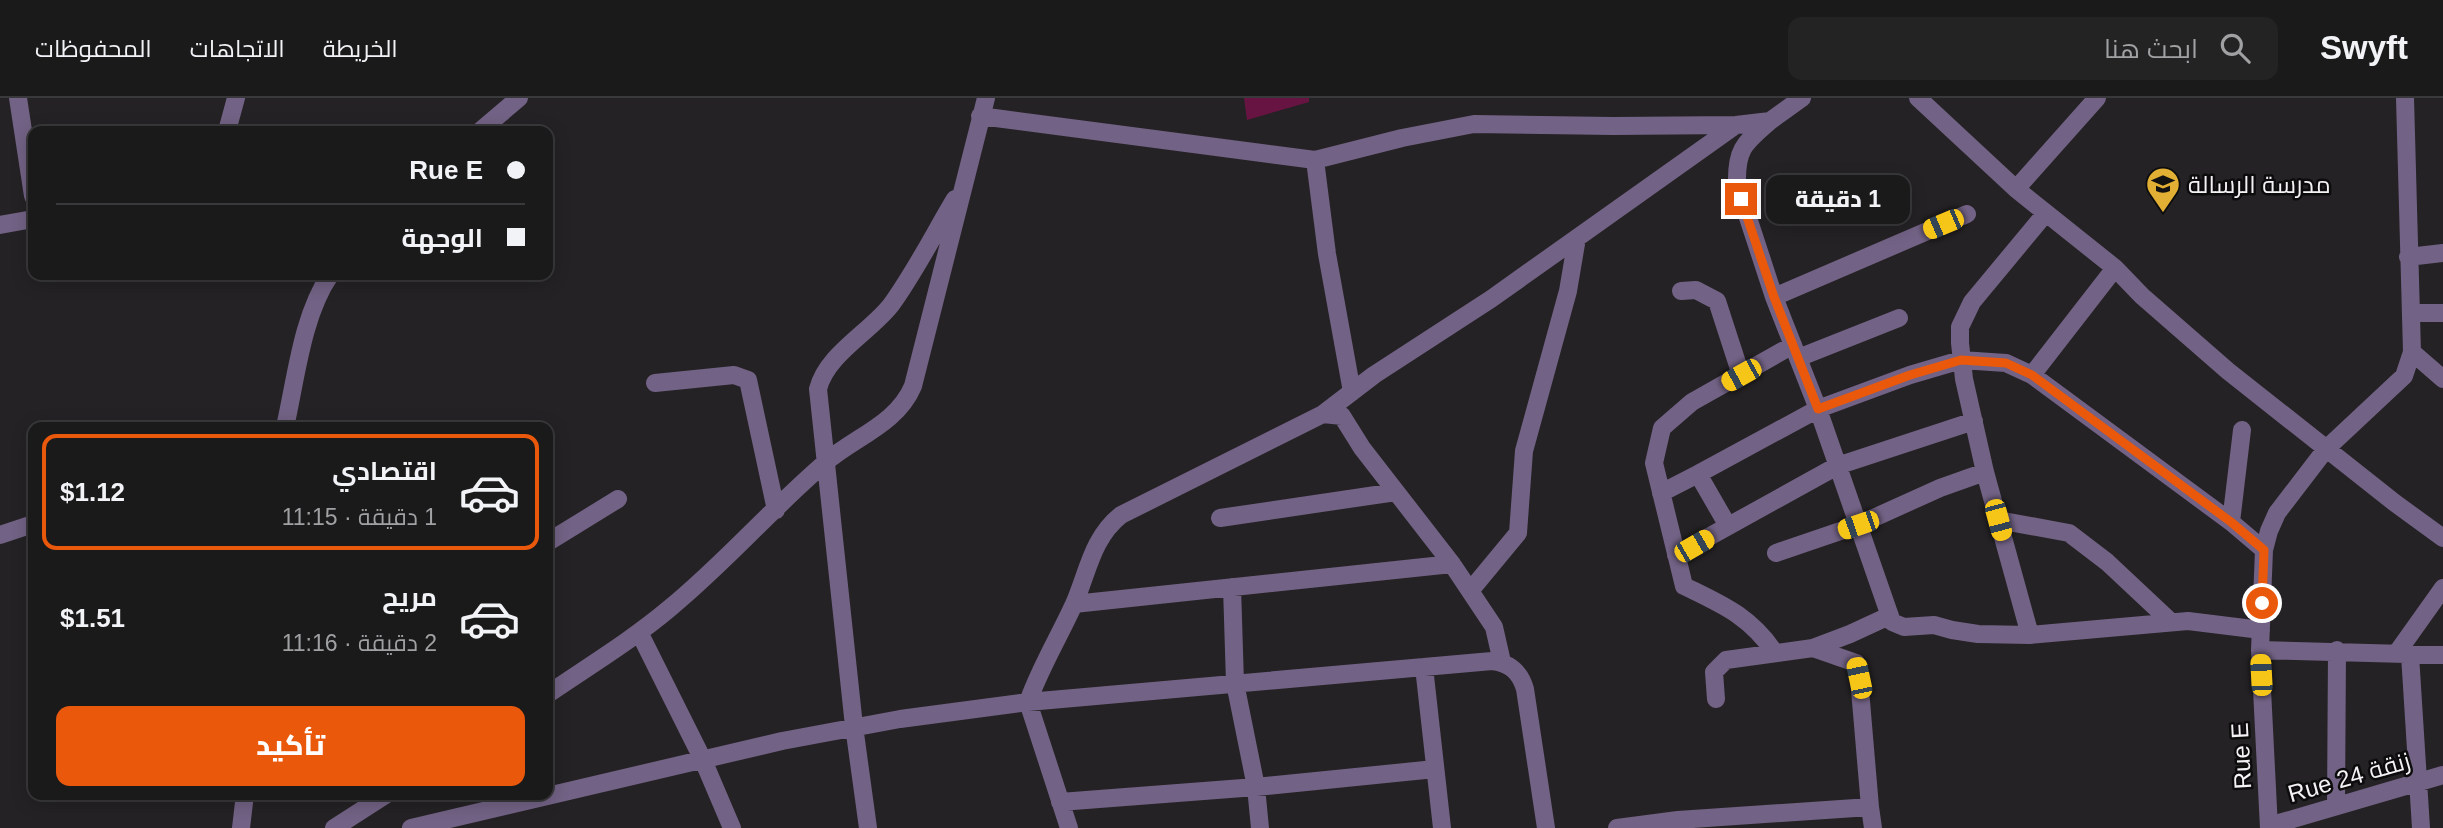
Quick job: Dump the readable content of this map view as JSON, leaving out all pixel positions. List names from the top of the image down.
{
  "streets": {
    "street": ["Rue E", "Rue 24 زنقة"]
  },
  "crossings": [
    ["Rue E", "Rue 24 زنقة"]
  ],
  "places": {
    "school or university": ["مدرسة الرسالة"]
  },
  "page": {
    "header": "Swyft",
    "search": "ابحث هنا",
    "nav": ["الخريطة", "الاتجاهات", "المحفوظات"],
    "banner": ["Rue E", "الوجهة"],
    "bubble": "1 دقيقة",
    "list": [
      {
        "name": "اقتصادي",
        "note": "1 دقيقة · 11:15",
        "value": "$1.12"
      },
      {
        "name": "مريح",
        "note": "2 دقيقة · 11:16",
        "value": "$1.51"
      }
    ],
    "buttons": "تأكيد"
  }
}
